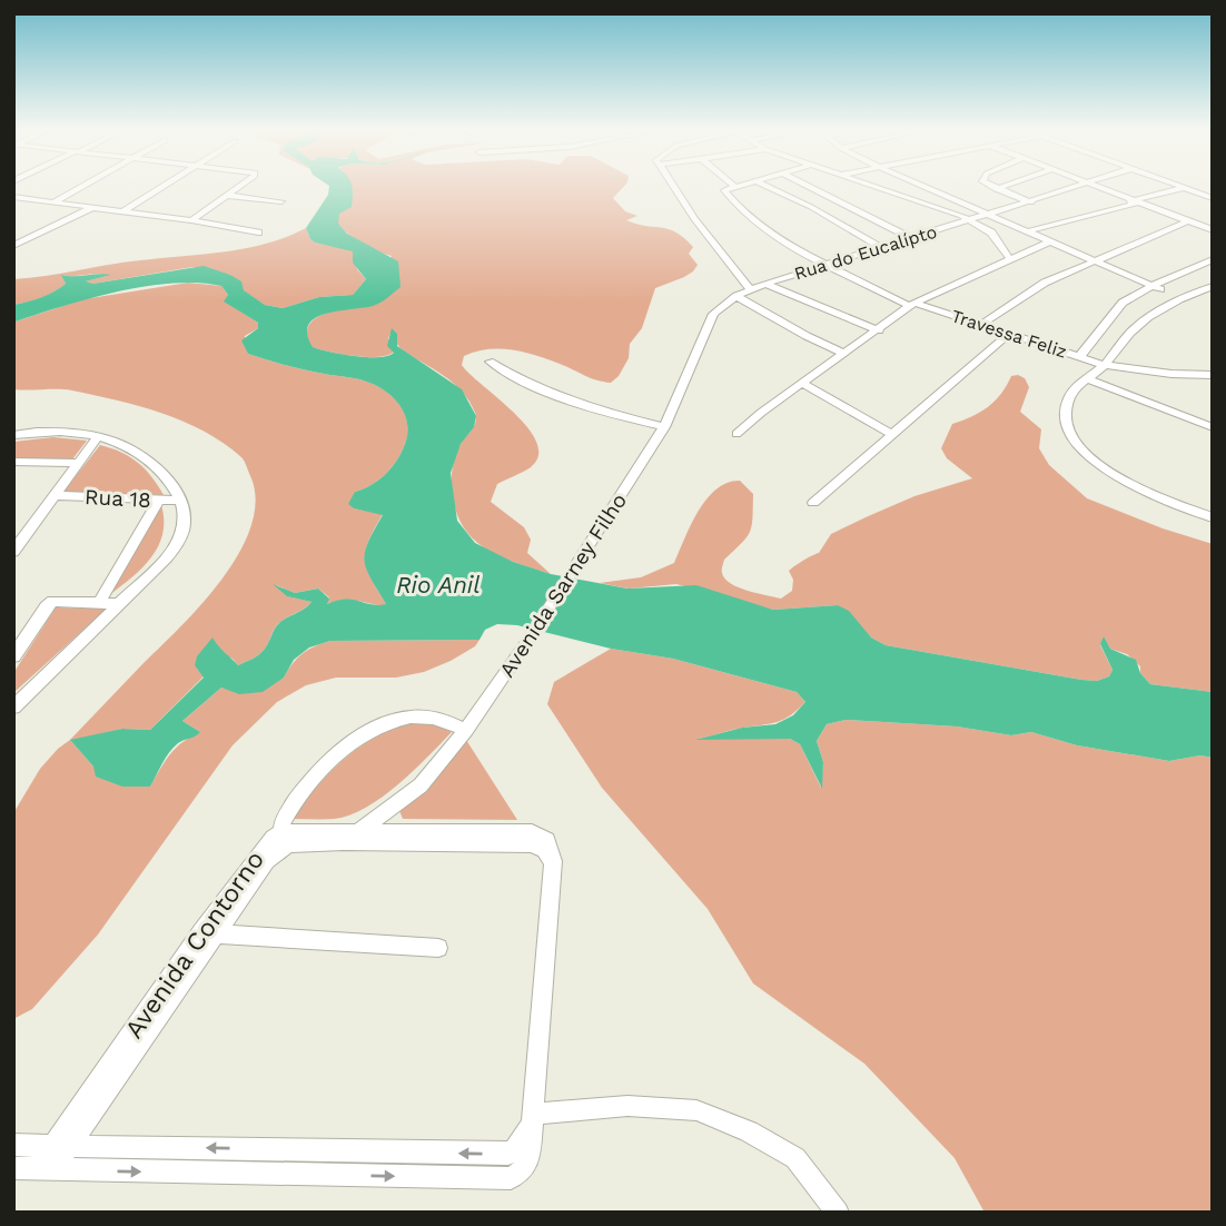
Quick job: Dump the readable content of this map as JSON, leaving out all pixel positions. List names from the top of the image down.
{
  "streets": {
    "street": [
      "Rua do Eucalípto",
      "Travessa Feliz",
      "Rua 18",
      "Avenida Sarney Filho",
      "Avenida Contorno"
    ]
  },
  "crossings": [
    ["Rua do Eucalípto", "Travessa Feliz"],
    ["Rua do Eucalípto", "Avenida Sarney Filho"],
    ["Avenida Sarney Filho", "Avenida Contorno"]
  ],
  "water": ["Rio Anil"]
}
